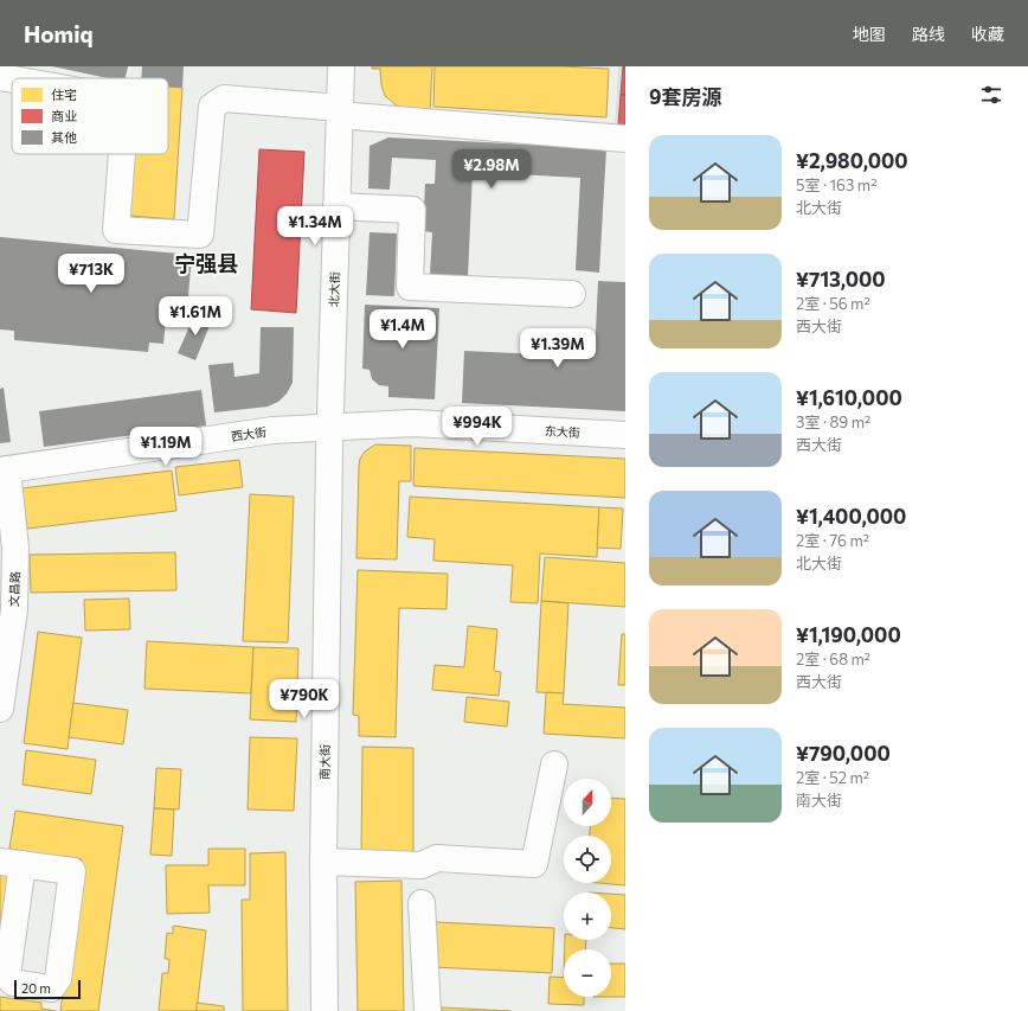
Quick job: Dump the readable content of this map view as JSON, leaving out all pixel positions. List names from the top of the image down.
{
  "streets": {
    "street": [
      "北大街",
      "东大街",
      "西大街",
      "文昌路",
      "南大街"
    ]
  },
  "crossings": [
    ["北大街", "东大街"],
    ["北大街", "西大街"],
    ["北大街", "南大街"],
    ["东大街", "西大街"],
    ["东大街", "南大街"],
    ["西大街", "文昌路"],
    ["西大街", "南大街"]
  ],
  "districts": ["宁强县"],
  "legend": ["住宅", "商业", "其他"],
  "scale_bar": "20 m",
  "north": "top",
  "page": {
    "header": "Homiq",
    "nav": ["地图", "路线", "收藏"],
    "heading": "9套房源",
    "list": [
      {
        "name": "¥2,980,000",
        "note": "5室 · 163 m² · 北大街"
      },
      {
        "name": "¥713,000",
        "note": "2室 · 56 m² · 西大街"
      },
      {
        "name": "¥1,610,000",
        "note": "3室 · 89 m² · 西大街"
      },
      {
        "name": "¥1,400,000",
        "note": "2室 · 76 m² · 北大街"
      },
      {
        "name": "¥1,190,000",
        "note": "2室 · 68 m² · 西大街"
      },
      {
        "name": "¥790,000",
        "note": "2室 · 52 m² · 南大街"
      }
    ],
    "price": [
      "¥2.98M",
      "¥1.34M",
      "¥713K",
      "¥1.61M",
      "¥1.4M",
      "¥1.39M",
      "¥994K",
      "¥1.19M",
      "¥790K"
    ],
    "map_buttons": ["+", "−"],
    "scale": "20 m"
  }
}
